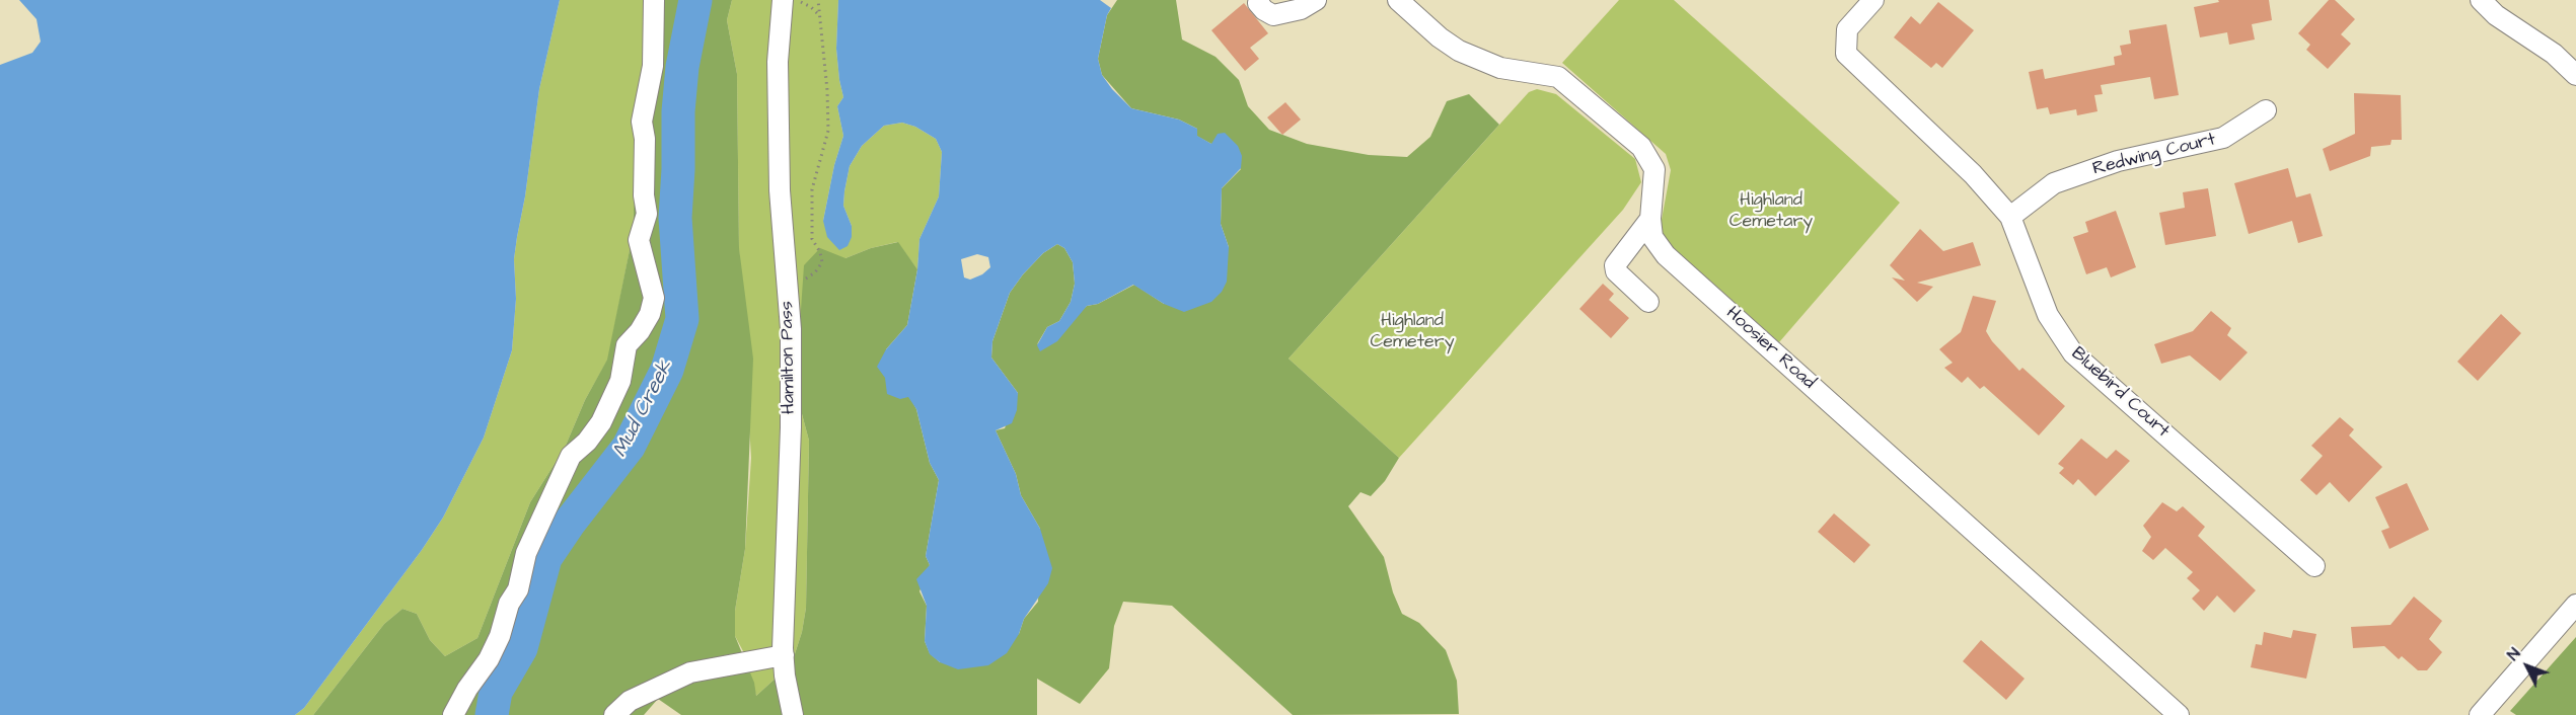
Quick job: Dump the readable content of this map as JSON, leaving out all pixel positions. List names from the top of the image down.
{
  "streets": {
    "street": [
      "Redwing Court",
      "Hoosier Road",
      "Hamilton Pass",
      "Bluebird Court"
    ]
  },
  "crossings": [
    ["Redwing Court", "Bluebird Court"]
  ],
  "water": ["Mud Creek"],
  "parks": ["Highland Cemetary", "Highland Cemetery"],
  "north": "top left"
}
